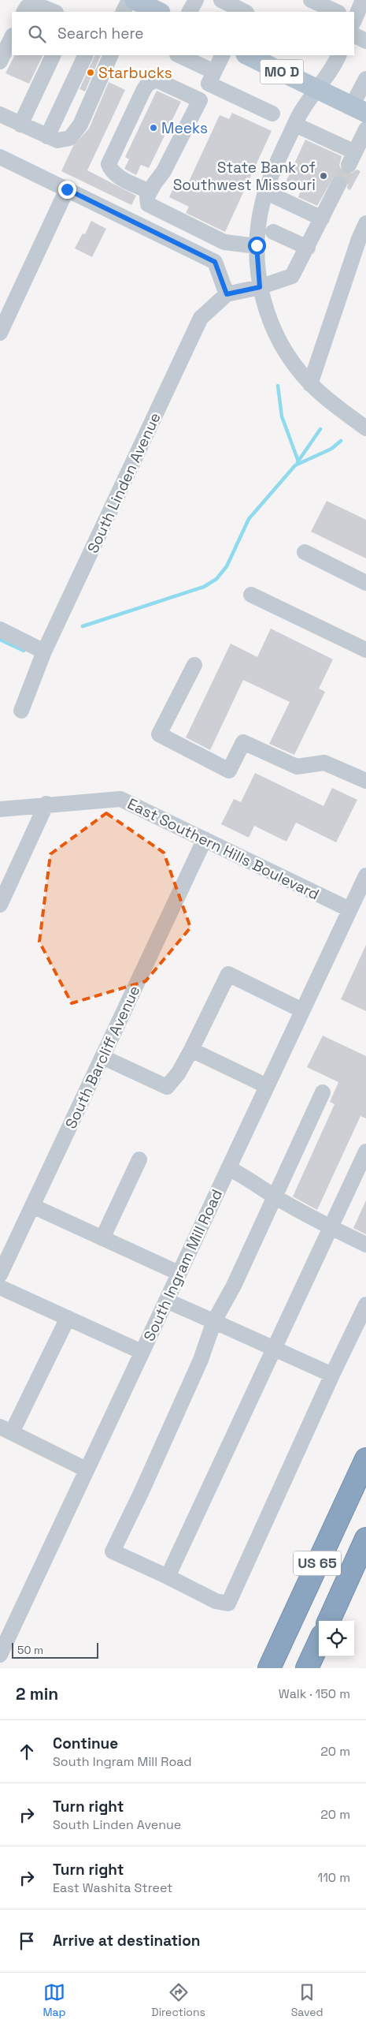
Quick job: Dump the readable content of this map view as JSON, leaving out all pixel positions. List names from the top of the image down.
{
  "streets": {
    "highway": ["US 65"],
    "main road": ["MO D"],
    "street": [
      "South Linden Avenue",
      "East Southern Hills Boulevard",
      "South Barcliff Avenue",
      "South Ingram Mill Road"
    ]
  },
  "crossings": [
    ["East Southern Hills Boulevard", "South Barcliff Avenue"],
    ["East Southern Hills Boulevard", "South Ingram Mill Road"]
  ],
  "places": ["Starbucks", "Meeks", "State Bank of Southwest Missouri"],
  "scale_bar": "50 m",
  "page": {
    "search": "Search here",
    "scale": "50 m",
    "heading": ["2 min", "Walk · 150 m"],
    "list": [
      ["Continue", "South Ingram Mill Road", "20 m"],
      ["Turn right", "South Linden Avenue", "20 m"],
      ["Turn right", "East Washita Street", "110 m"],
      "Arrive at destination"
    ],
    "nav": ["Map", "Directions", "Saved"]
  }
}
